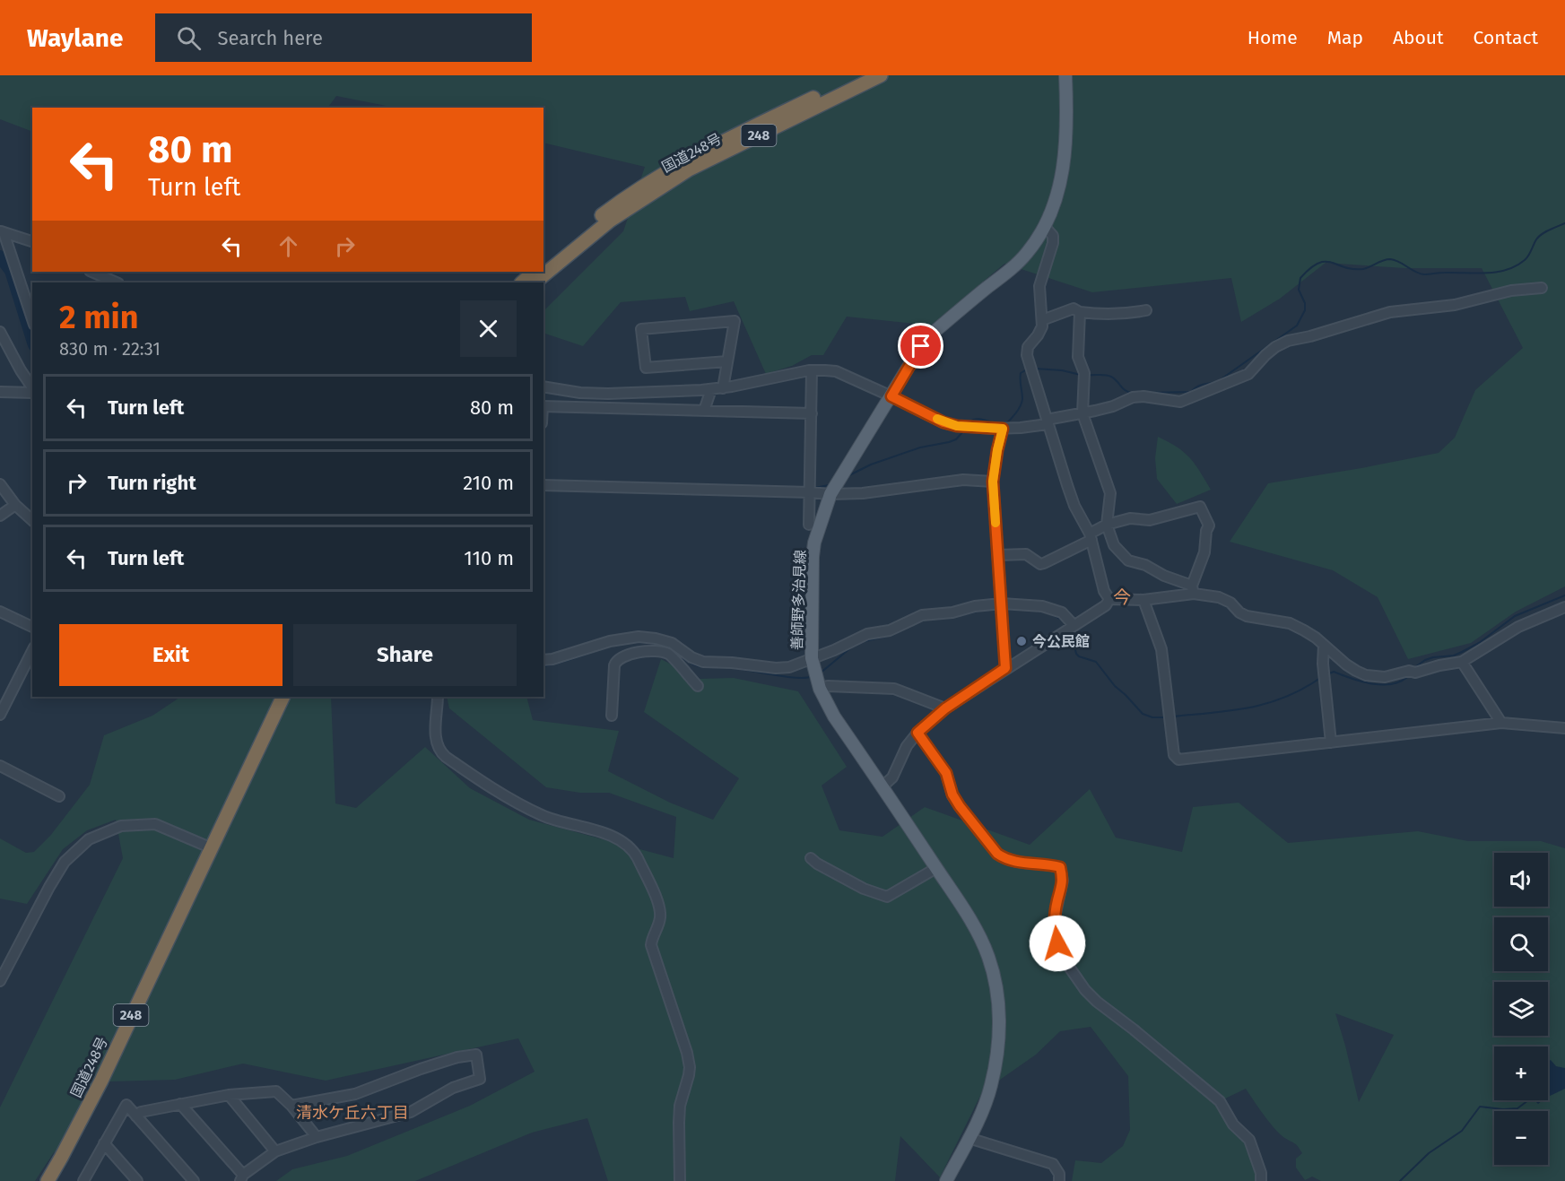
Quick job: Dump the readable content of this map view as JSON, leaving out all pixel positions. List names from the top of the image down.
{
  "streets": {
    "highway": ["248", "国道248号"],
    "main road": ["善師野多治見線"]
  },
  "districts": ["今", "清水ケ丘六丁目"],
  "places": ["今公民館"],
  "page": {
    "header": "Waylane",
    "search": "Search here",
    "nav": [
      "Home",
      "Map",
      "About",
      "Contact"
    ],
    "turn": ["80 m", "Turn left"],
    "heading": ["2 min", "830 m · 22:31"],
    "list": [
      {
        "name": "Turn left",
        "value": "80 m"
      },
      {
        "name": "Turn right",
        "value": "210 m"
      },
      {
        "name": "Turn left",
        "value": "110 m"
      }
    ],
    "buttons": ["Exit", "Share"],
    "map_buttons": ["+", "−"]
  }
}
